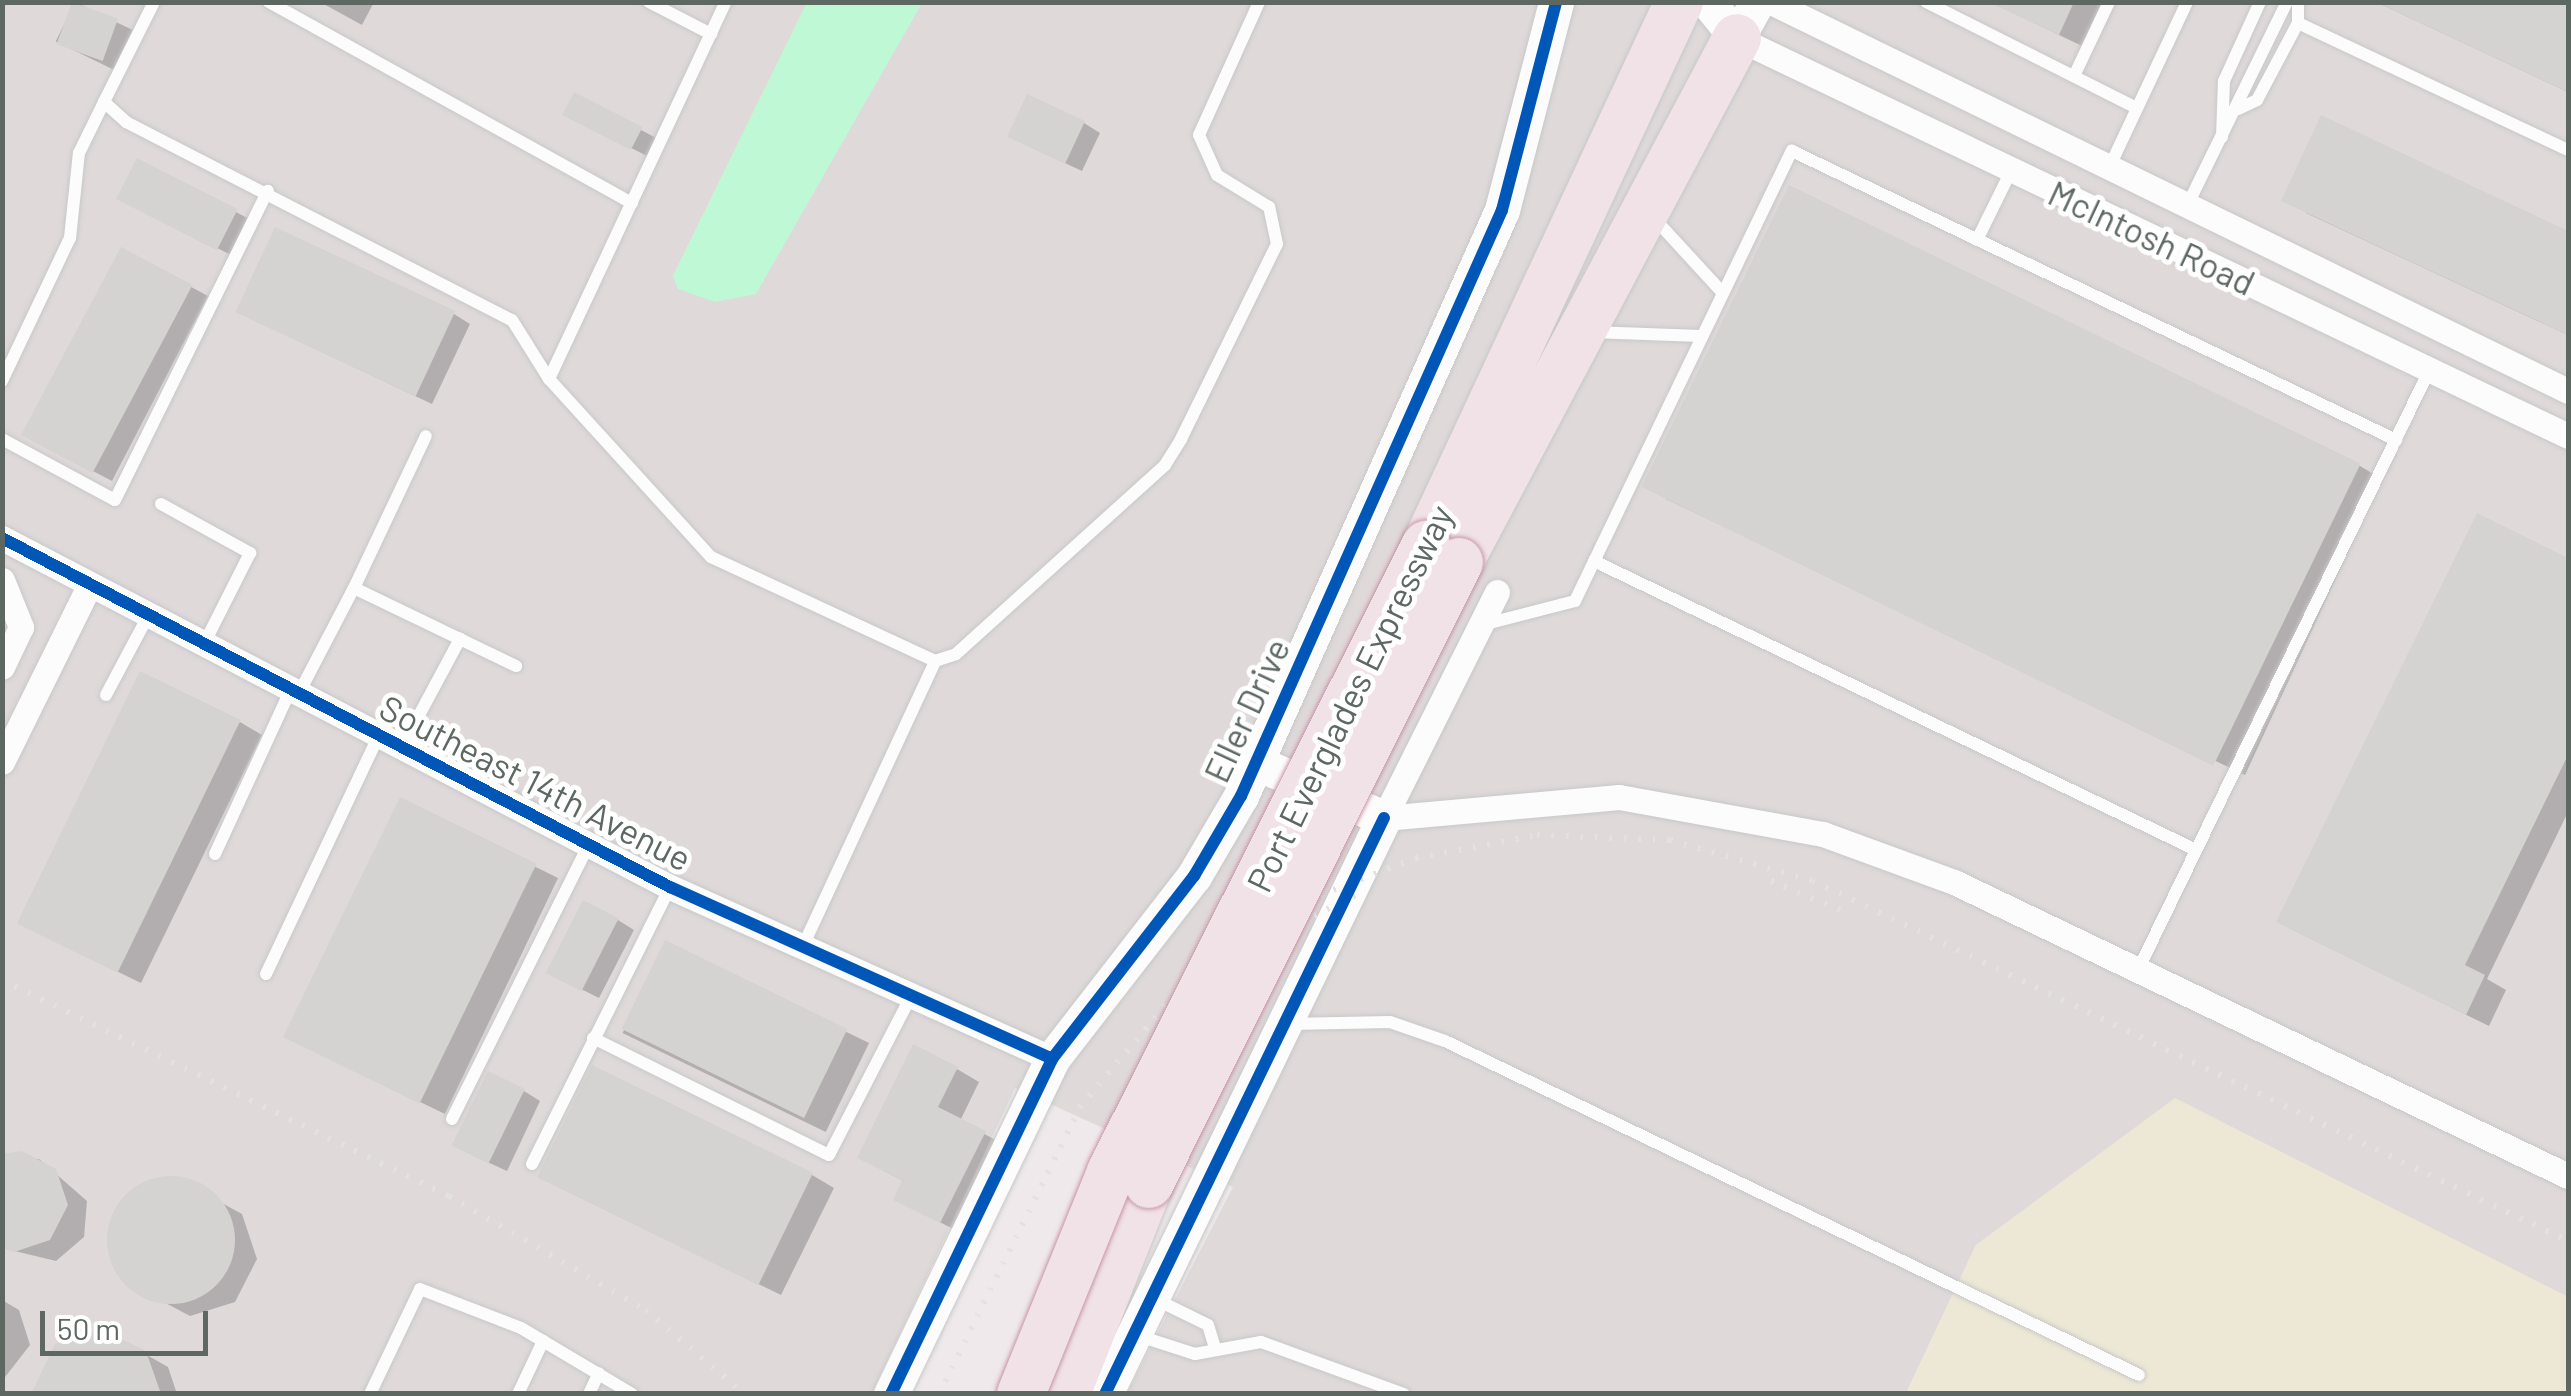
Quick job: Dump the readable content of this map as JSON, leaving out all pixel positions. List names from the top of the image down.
{
  "streets": {
    "highway": ["Port Everglades Expressway"],
    "street": ["McIntosh Road", "Eller Drive", "Southeast 14th Avenue"]
  },
  "crossings": [
    ["McIntosh Road", "Port Everglades Expressway"],
    ["Eller Drive", "Southeast 14th Avenue"]
  ],
  "scale_bar": "50 m"
}
